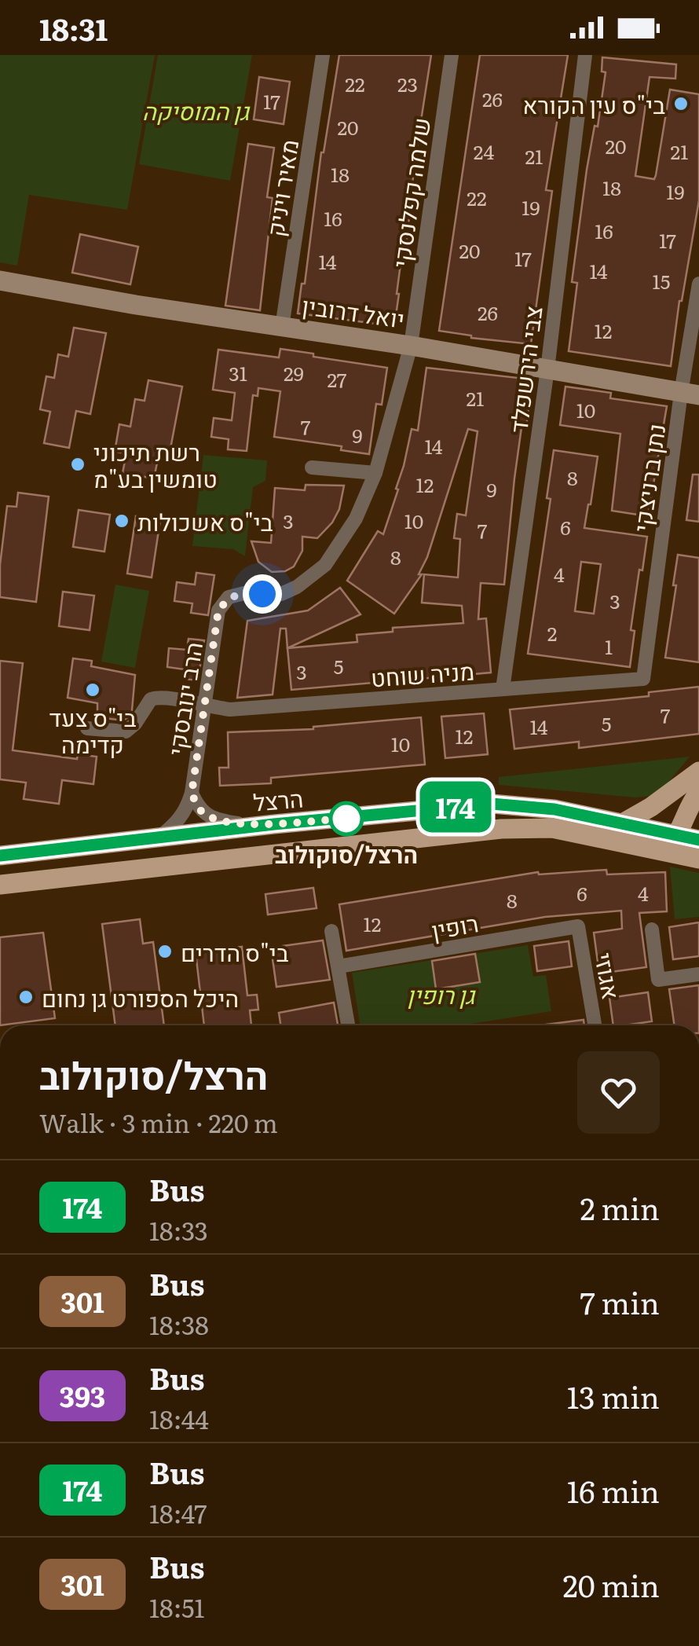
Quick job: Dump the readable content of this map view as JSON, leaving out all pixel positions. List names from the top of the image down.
{
  "streets": {
    "main road": ["הרצל"],
    "street": [
      "מאיר ויניק",
      "שלמה קפלנסקי",
      "יואל דרובין",
      "צבי הירשפלד",
      "נתן ברניצקי",
      "מניה שוחט",
      "הרב ינובסקי",
      "רופין",
      "אגוזי"
    ]
  },
  "crossings": [
    ["מאיר ויניק", "יואל דרובין"],
    ["שלמה קפלנסקי", "יואל דרובין"],
    ["שלמה קפלנסקי", "הרב ינובסקי"],
    ["יואל דרובין", "צבי הירשפלד"],
    ["יואל דרובין", "נתן ברניצקי"],
    ["צבי הירשפלד", "מניה שוחט"],
    ["נתן ברניצקי", "מניה שוחט"],
    ["מניה שוחט", "הרב ינובסקי"],
    ["הרב ינובסקי", "הרצל"],
    ["רופין", "אגוזי"]
  ],
  "parks": ["גן המוסיקה", "גן רופין"],
  "places": [
    "בי\"ס עין הקורא",
    "רשת תיכוני טומשין בע\"מ",
    "בי\"ס אשכולות",
    "בי\"ס צעד קדימה",
    "הרצל/סוקולוב",
    "בי\"ס הדרים",
    "היכל הספורט גן נחום"
  ],
  "lines": ["bus line 174"],
  "house_numbers": [
    "22",
    "23",
    "26",
    "17",
    "20",
    "20",
    "24",
    "21",
    "21",
    "18",
    "18",
    "19",
    "22",
    "19",
    "16",
    "16",
    "17",
    "20",
    "17",
    "14",
    "14",
    "15",
    "26",
    "12",
    "31",
    "29",
    "27",
    "21",
    "10",
    "7",
    "9",
    "14",
    "8",
    "12",
    "9",
    "3",
    "10",
    "6",
    "7",
    "8",
    "4",
    "3",
    "2",
    "1",
    "5",
    "3",
    "7",
    "5",
    "14",
    "12",
    "10",
    "6",
    "4",
    "8",
    "12"
  ],
  "page": {
    "status": "18:31",
    "on_map": "174",
    "heading": ["הרצל/סוקולוב", "Walk · 3 min · 220 m"],
    "list": [
      {
        "mark": "174",
        "name": "Bus",
        "note": "18:33",
        "value": "2 min"
      },
      {
        "mark": "301",
        "name": "Bus",
        "note": "18:38",
        "value": "7 min"
      },
      {
        "mark": "393",
        "name": "Bus",
        "note": "18:44",
        "value": "13 min"
      },
      {
        "mark": "174",
        "name": "Bus",
        "note": "18:47",
        "value": "16 min"
      },
      {
        "mark": "301",
        "name": "Bus",
        "note": "18:51",
        "value": "20 min"
      }
    ]
  }
}
